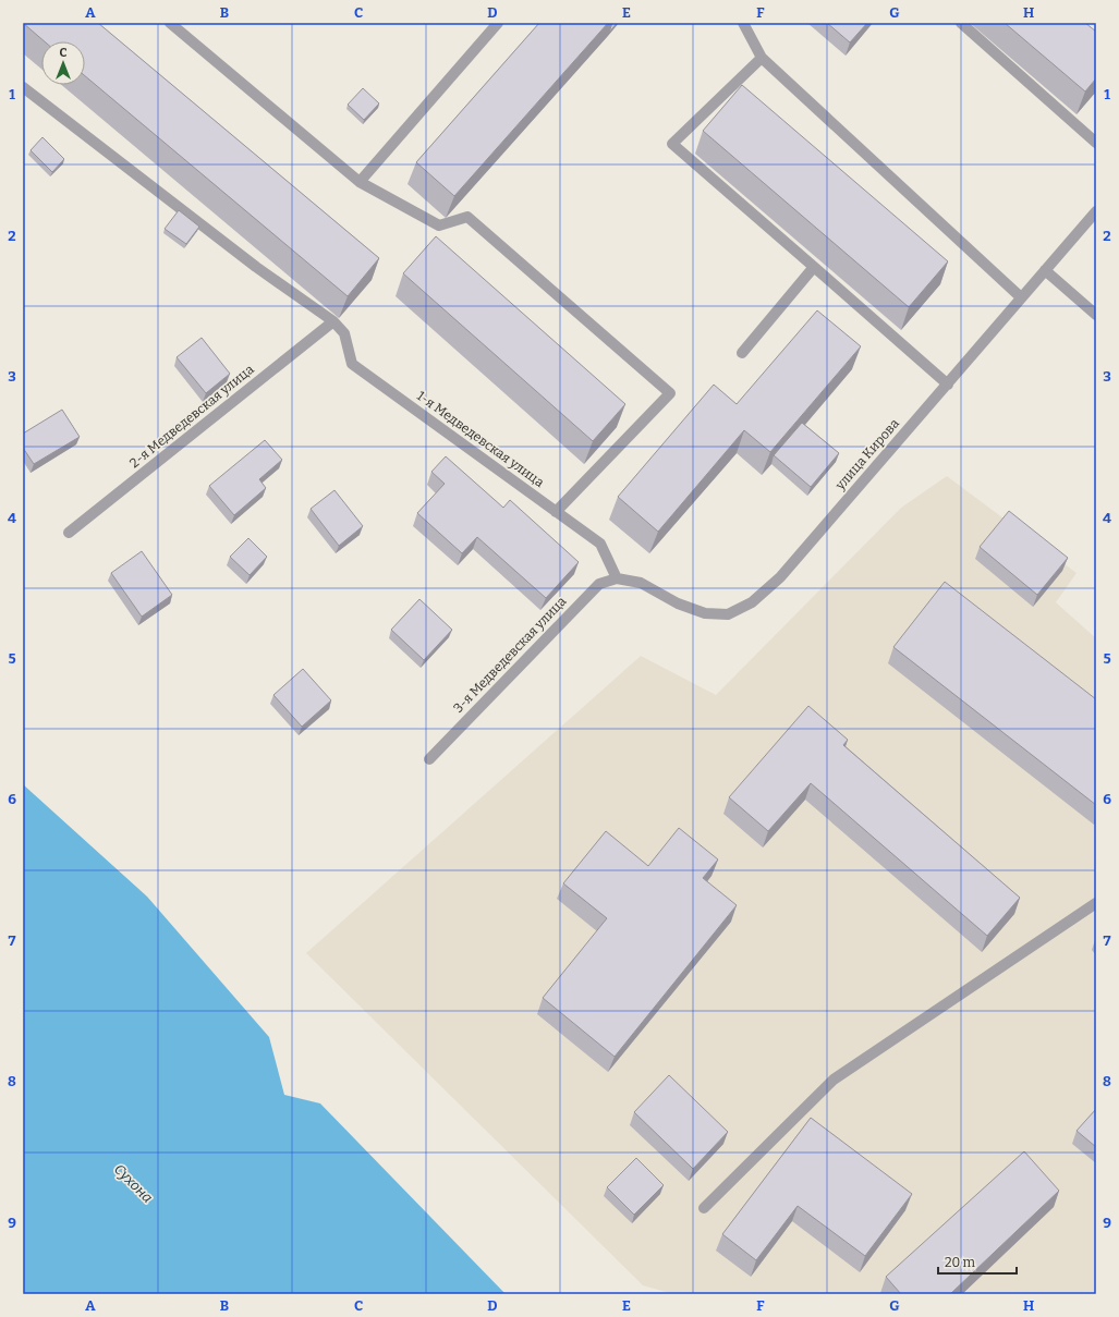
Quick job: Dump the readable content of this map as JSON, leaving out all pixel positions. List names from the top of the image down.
{
  "streets": {
    "street": [
      "2-я Медведевская улица",
      "1-я Медведевская улица",
      "улица Кирова",
      "3-я Медведевская улица"
    ]
  },
  "crossings": [
    ["2-я Медведевская улица", "1-я Медведевская улица"],
    ["1-я Медведевская улица", "улица Кирова"],
    ["1-я Медведевская улица", "3-я Медведевская улица"],
    ["улица Кирова", "3-я Медведевская улица"]
  ],
  "water": ["Сухона"],
  "scale_bar": "20 m",
  "north": "top",
  "grid": {
    "columns": [
      "A",
      "B",
      "C",
      "D",
      "E",
      "F",
      "G",
      "H"
    ],
    "rows": [
      "1",
      "2",
      "3",
      "4",
      "5",
      "6",
      "7",
      "8",
      "9"
    ]
  }
}
